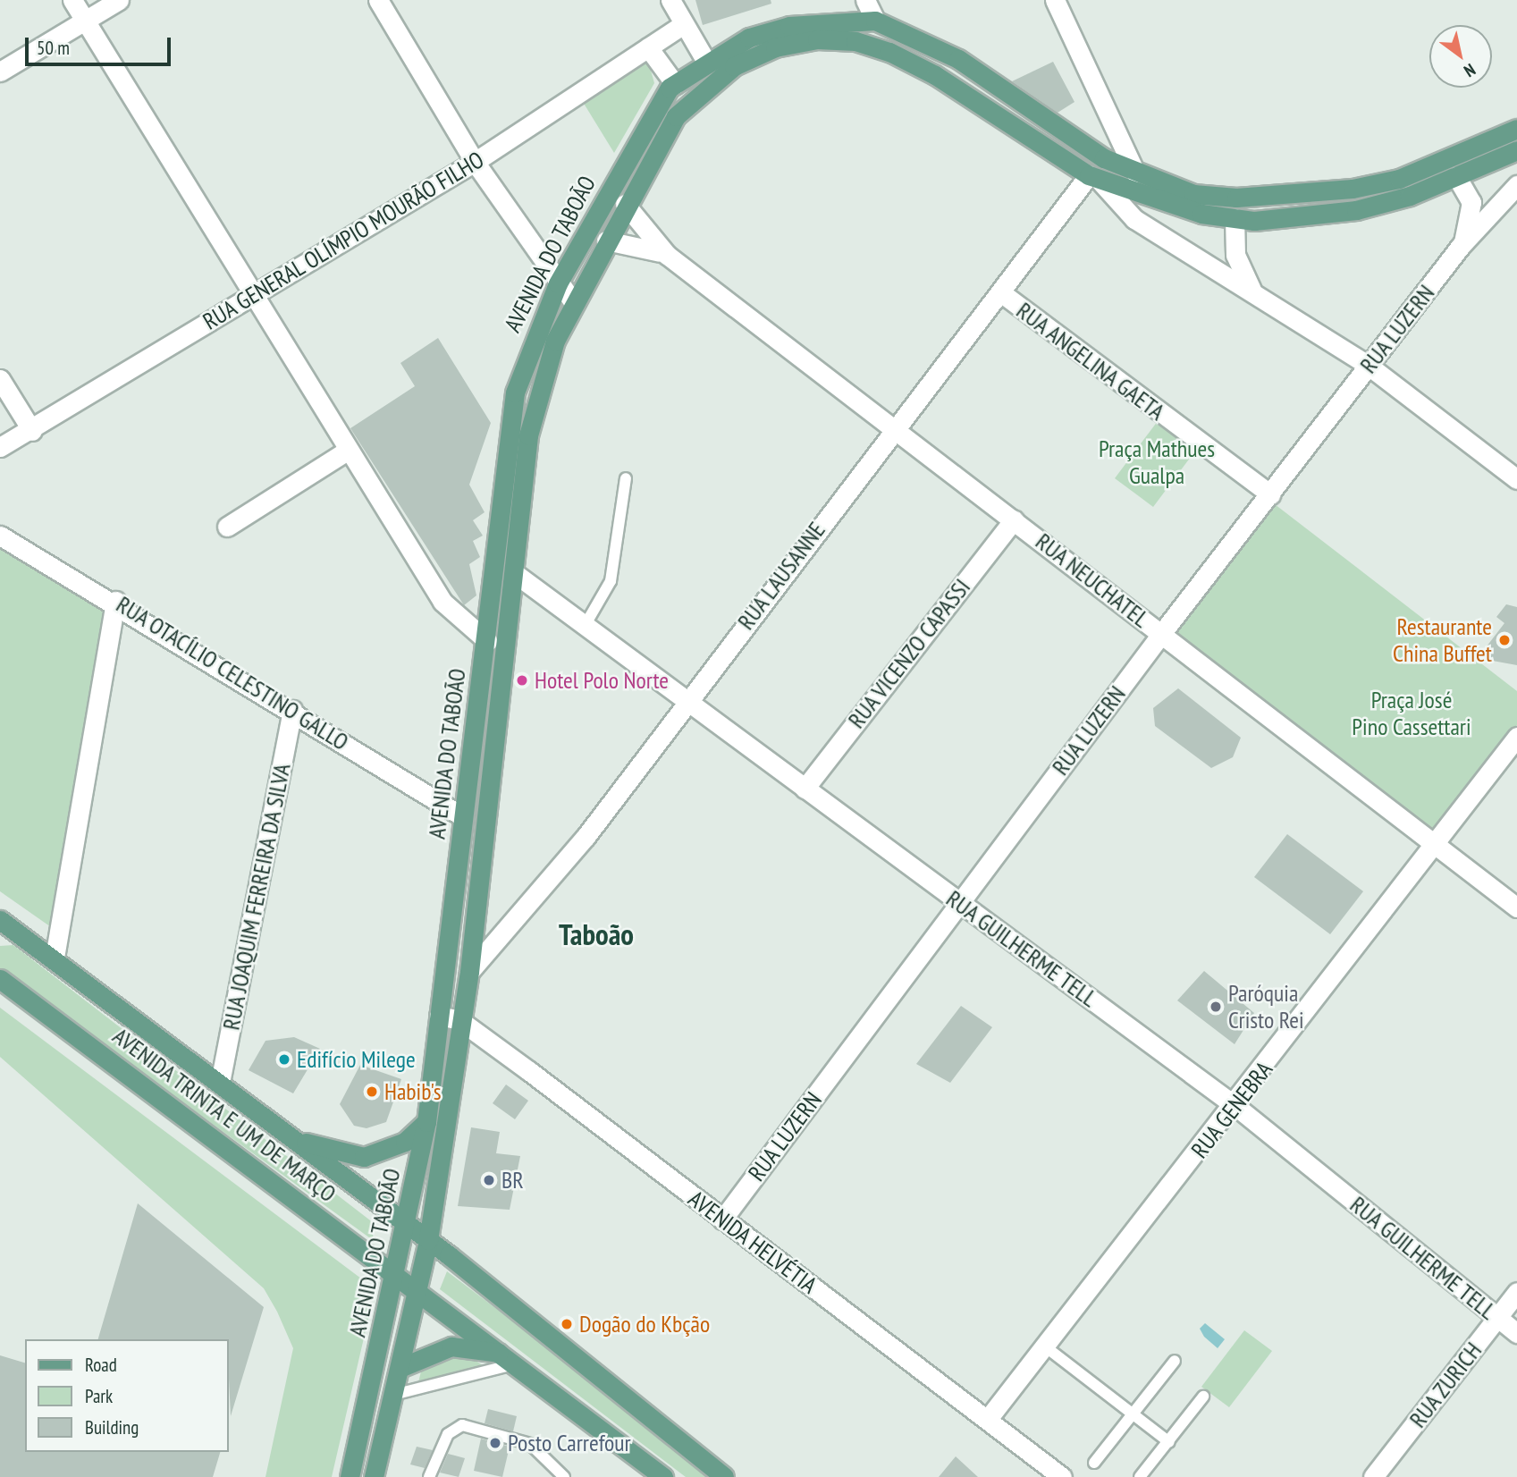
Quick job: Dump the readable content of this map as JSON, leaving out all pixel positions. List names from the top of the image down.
{
  "streets": {
    "main road": ["AVENIDA DO TABOÃO", "AVENIDA TRINTA E UM DE MARÇO"],
    "street": [
      "RUA GENERAL OLÍMPIO MOURÃO FILHO",
      "RUA LUZERN",
      "RUA ANGELINA GAETA",
      "RUA LAUSANNE",
      "RUA NEUCHATEL",
      "RUA VICENZO CAPASSI",
      "RUA OTACÍLIO CELESTINO GALLO",
      "RUA JOAQUIM FERREIRA DA SILVA",
      "RUA GUILHERME TELL",
      "RUA GENEBRA",
      "AVENIDA HELVÉTIA",
      "RUA ZURICH"
    ]
  },
  "crossings": [
    ["AVENIDA DO TABOÃO", "RUA LUZERN"],
    ["AVENIDA DO TABOÃO", "RUA LAUSANNE"],
    ["AVENIDA DO TABOÃO", "RUA NEUCHATEL"],
    ["AVENIDA DO TABOÃO", "RUA OTACÍLIO CELESTINO GALLO"],
    ["AVENIDA DO TABOÃO", "RUA GUILHERME TELL"],
    ["AVENIDA DO TABOÃO", "AVENIDA TRINTA E UM DE MARÇO"],
    ["AVENIDA DO TABOÃO", "AVENIDA HELVÉTIA"],
    ["RUA LUZERN", "RUA ANGELINA GAETA"],
    ["RUA LUZERN", "RUA NEUCHATEL"],
    ["RUA LUZERN", "RUA GUILHERME TELL"],
    ["RUA LUZERN", "AVENIDA HELVÉTIA"],
    ["RUA ANGELINA GAETA", "RUA LAUSANNE"],
    ["RUA LAUSANNE", "RUA NEUCHATEL"],
    ["RUA LAUSANNE", "RUA GUILHERME TELL"],
    ["RUA NEUCHATEL", "RUA VICENZO CAPASSI"],
    ["RUA NEUCHATEL", "RUA GENEBRA"],
    ["RUA VICENZO CAPASSI", "RUA GUILHERME TELL"],
    ["RUA OTACÍLIO CELESTINO GALLO", "RUA JOAQUIM FERREIRA DA SILVA"],
    ["RUA JOAQUIM FERREIRA DA SILVA", "AVENIDA TRINTA E UM DE MARÇO"],
    ["RUA GUILHERME TELL", "RUA GENEBRA"],
    ["RUA GUILHERME TELL", "RUA ZURICH"],
    ["RUA GENEBRA", "AVENIDA HELVÉTIA"]
  ],
  "districts": ["Taboão"],
  "parks": ["Praça Mathues Gualpa", "Praça José Pino Cassettari"],
  "places": [
    "Restaurante China Buffet",
    "Hotel Polo Norte",
    "Paróquia Cristo Rei",
    "Edifício Milege",
    "Habib's",
    "BR",
    "Dogão do Kbção",
    "Posto Carrefour"
  ],
  "legend": ["Road", "Park", "Building"],
  "scale_bar": "50 m",
  "north": "bottom right"
}
